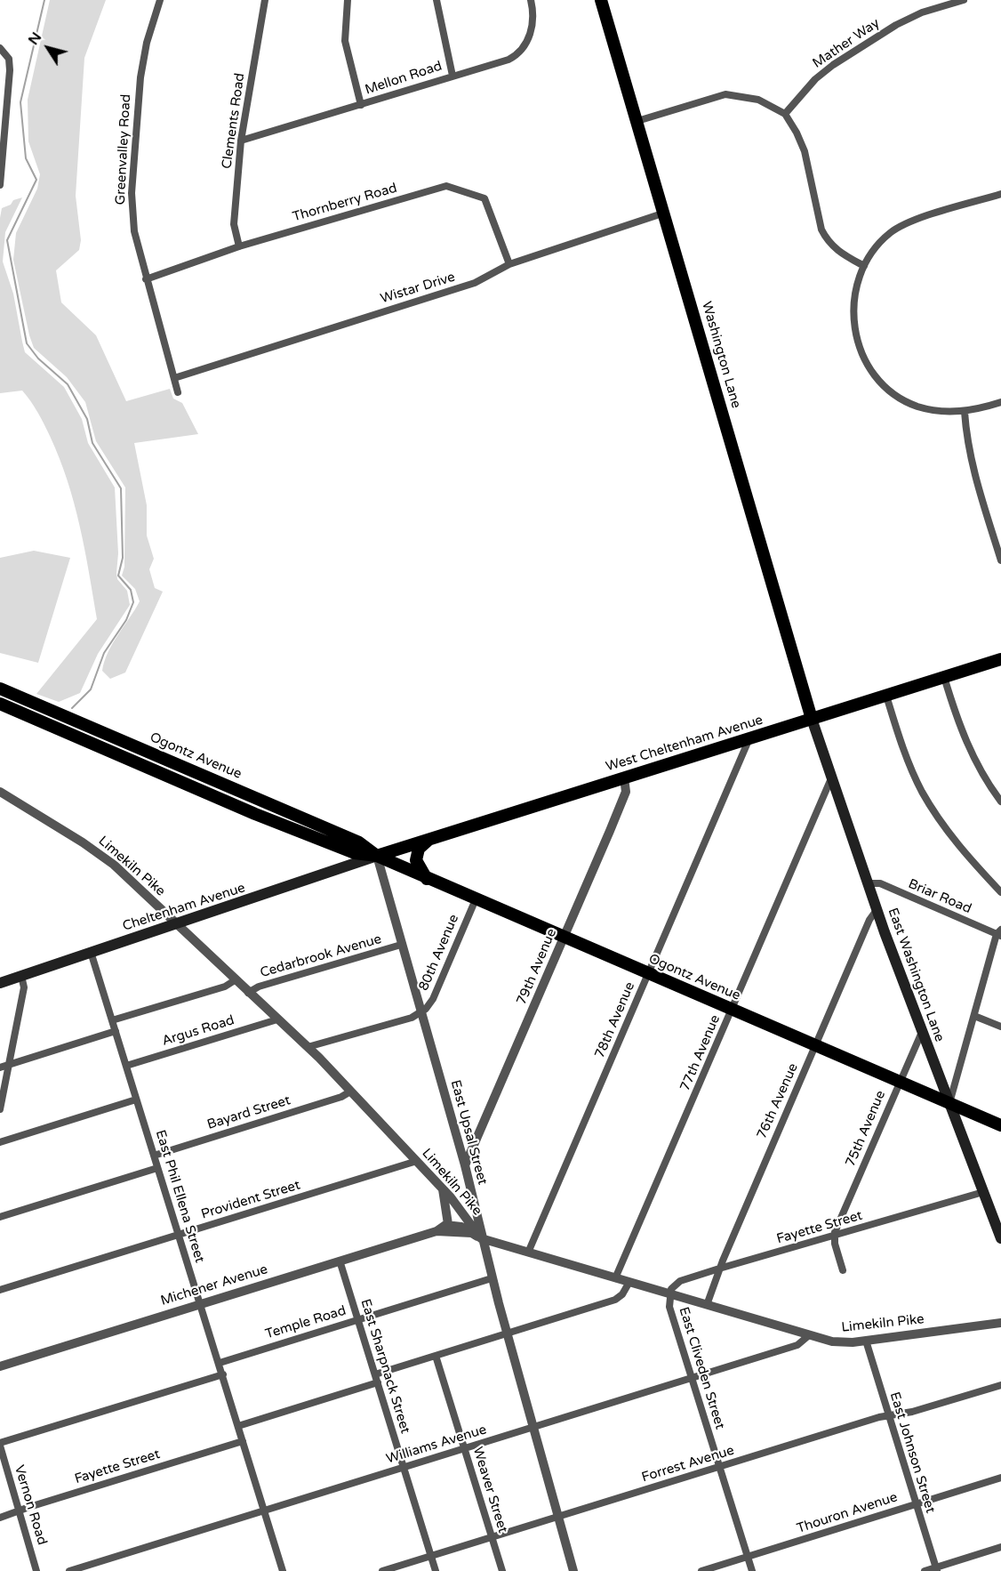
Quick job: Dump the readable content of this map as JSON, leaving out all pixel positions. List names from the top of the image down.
{
  "streets": {
    "main road": [
      "Washington Lane",
      "West Cheltenham Avenue",
      "Ogontz Avenue",
      "Cheltenham Avenue",
      "East Washington Lane"
    ],
    "street": [
      "Mather Way",
      "Mellon Road",
      "Clements Road",
      "Greenvalley Road",
      "Thornberry Road",
      "Wistar Drive",
      "Limekiln Pike",
      "Briar Road",
      "80th Avenue",
      "Cedarbrook Avenue",
      "79th Avenue",
      "78th Avenue",
      "Argus Road",
      "77th Avenue",
      "76th Avenue",
      "Bayard Street",
      "75th Avenue",
      "East Upsal Street",
      "East Phil Ellena Street",
      "Provident Street",
      "Fayette Street",
      "Michener Avenue",
      "Temple Road",
      "East Sharpnack Street",
      "East Cliveden Street",
      "Williams Avenue",
      "East Johnson Street",
      "Forrest Avenue",
      "Weaver Street",
      "Vernon Road",
      "Thouron Avenue"
    ]
  },
  "crossings": [
    ["Mellon Road", "Clements Road"],
    ["Clements Road", "Thornberry Road"],
    ["Greenvalley Road", "Thornberry Road"],
    ["Greenvalley Road", "Wistar Drive"],
    ["Thornberry Road", "Wistar Drive"],
    ["Wistar Drive", "Washington Lane"],
    ["Washington Lane", "West Cheltenham Avenue"],
    ["Washington Lane", "East Washington Lane"],
    ["West Cheltenham Avenue", "Ogontz Avenue"],
    ["West Cheltenham Avenue", "Cheltenham Avenue"],
    ["West Cheltenham Avenue", "79th Avenue"],
    ["West Cheltenham Avenue", "East Washington Lane"],
    ["West Cheltenham Avenue", "78th Avenue"],
    ["West Cheltenham Avenue", "East Upsal Street"],
    ["Ogontz Avenue", "Cheltenham Avenue"],
    ["Ogontz Avenue", "80th Avenue"],
    ["Ogontz Avenue", "79th Avenue"],
    ["Ogontz Avenue", "East Washington Lane"],
    ["Ogontz Avenue", "78th Avenue"],
    ["Ogontz Avenue", "77th Avenue"],
    ["Ogontz Avenue", "76th Avenue"],
    ["Ogontz Avenue", "75th Avenue"],
    ["Ogontz Avenue", "East Upsal Street"],
    ["Limekiln Pike", "Cheltenham Avenue"],
    ["Limekiln Pike", "Cedarbrook Avenue"],
    ["Limekiln Pike", "78th Avenue"],
    ["Limekiln Pike", "Argus Road"],
    ["Limekiln Pike", "77th Avenue"],
    ["Limekiln Pike", "76th Avenue"],
    ["Limekiln Pike", "Bayard Street"],
    ["Limekiln Pike", "East Upsal Street"],
    ["Limekiln Pike", "Provident Street"],
    ["Limekiln Pike", "Fayette Street"],
    ["Limekiln Pike", "Michener Avenue"],
    ["Limekiln Pike", "East Cliveden Street"],
    ["Limekiln Pike", "Williams Avenue"],
    ["Limekiln Pike", "East Johnson Street"],
    ["Briar Road", "East Washington Lane"],
    ["Cheltenham Avenue", "East Upsal Street"],
    ["Cheltenham Avenue", "East Phil Ellena Street"],
    ["80th Avenue", "East Upsal Street"],
    ["Cedarbrook Avenue", "East Upsal Street"],
    ["79th Avenue", "East Upsal Street"],
    ["East Washington Lane", "77th Avenue"],
    ["East Washington Lane", "76th Avenue"],
    ["East Washington Lane", "75th Avenue"],
    ["East Washington Lane", "Fayette Street"],
    ["Argus Road", "East Phil Ellena Street"],
    ["76th Avenue", "Fayette Street"],
    ["Bayard Street", "East Phil Ellena Street"],
    ["75th Avenue", "Fayette Street"],
    ["East Upsal Street", "Michener Avenue"],
    ["East Upsal Street", "Temple Road"],
    ["East Upsal Street", "Williams Avenue"],
    ["East Upsal Street", "Forrest Avenue"],
    ["East Phil Ellena Street", "Provident Street"],
    ["East Phil Ellena Street", "Fayette Street"],
    ["East Phil Ellena Street", "Michener Avenue"],
    ["East Phil Ellena Street", "Temple Road"],
    ["East Phil Ellena Street", "Williams Avenue"],
    ["Fayette Street", "East Cliveden Street"],
    ["Fayette Street", "Vernon Road"],
    ["Michener Avenue", "East Sharpnack Street"],
    ["Temple Road", "East Sharpnack Street"],
    ["East Sharpnack Street", "Williams Avenue"],
    ["East Sharpnack Street", "Forrest Avenue"],
    ["East Cliveden Street", "Williams Avenue"],
    ["East Cliveden Street", "Forrest Avenue"],
    ["East Cliveden Street", "Thouron Avenue"],
    ["Williams Avenue", "Weaver Street"],
    ["East Johnson Street", "Forrest Avenue"],
    ["East Johnson Street", "Thouron Avenue"],
    ["Forrest Avenue", "Weaver Street"]
  ],
  "north": "top left"
}
